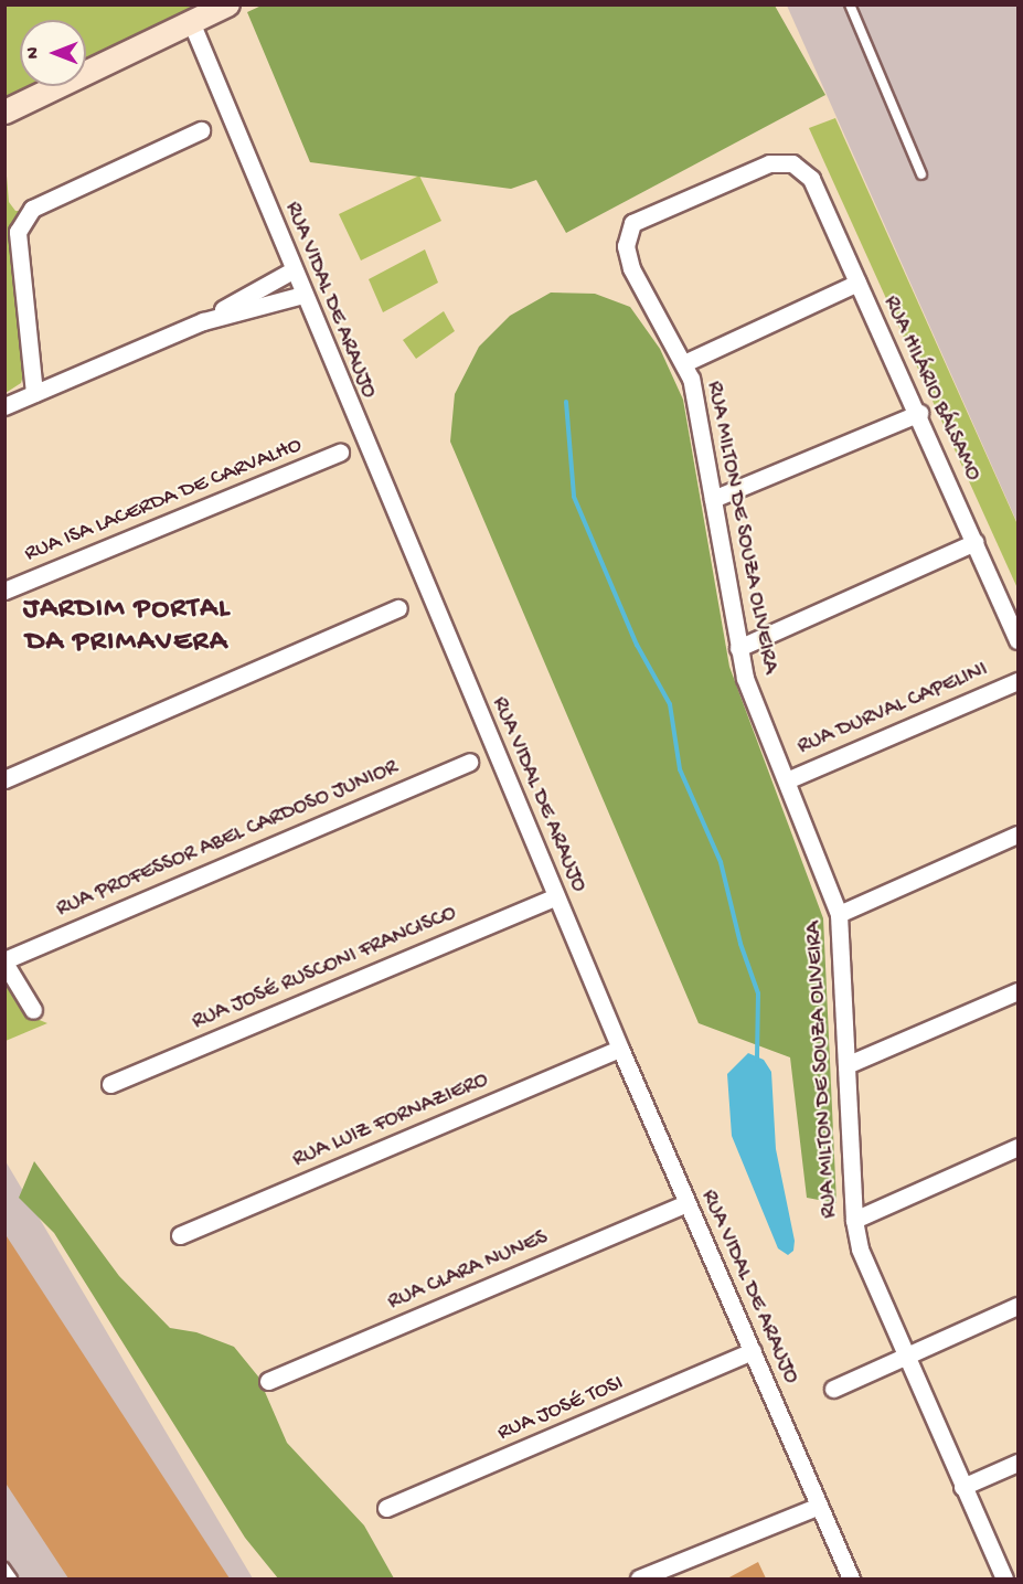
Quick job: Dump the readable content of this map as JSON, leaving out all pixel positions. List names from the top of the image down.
{
  "streets": {
    "street": [
      "RUA VIDAL DE ARAUJO",
      "RUA HILÁRIO BÁLSAMO",
      "RUA ISA LACERDA DE CARVALHO",
      "RUA MILTON DE SOUZA OLIVEIRA",
      "RUA DURVAL CAPELINI",
      "RUA PROFESSOR ABEL CARDOSO JUNIOR",
      "RUA JOSÉ RUSCONI FRANCISCO",
      "RUA LUIZ FORNAZIERO",
      "RUA CLARA NUNES",
      "RUA JOSÉ TOSI"
    ]
  },
  "crossings": [
    ["RUA VIDAL DE ARAUJO", "RUA JOSÉ RUSCONI FRANCISCO"],
    ["RUA VIDAL DE ARAUJO", "RUA LUIZ FORNAZIERO"],
    ["RUA VIDAL DE ARAUJO", "RUA CLARA NUNES"],
    ["RUA VIDAL DE ARAUJO", "RUA JOSÉ TOSI"],
    ["RUA HILÁRIO BÁLSAMO", "RUA MILTON DE SOUZA OLIVEIRA"],
    ["RUA MILTON DE SOUZA OLIVEIRA", "RUA DURVAL CAPELINI"]
  ],
  "districts": ["JARDIM PORTAL DA PRIMAVERA"],
  "north": "left"
}
